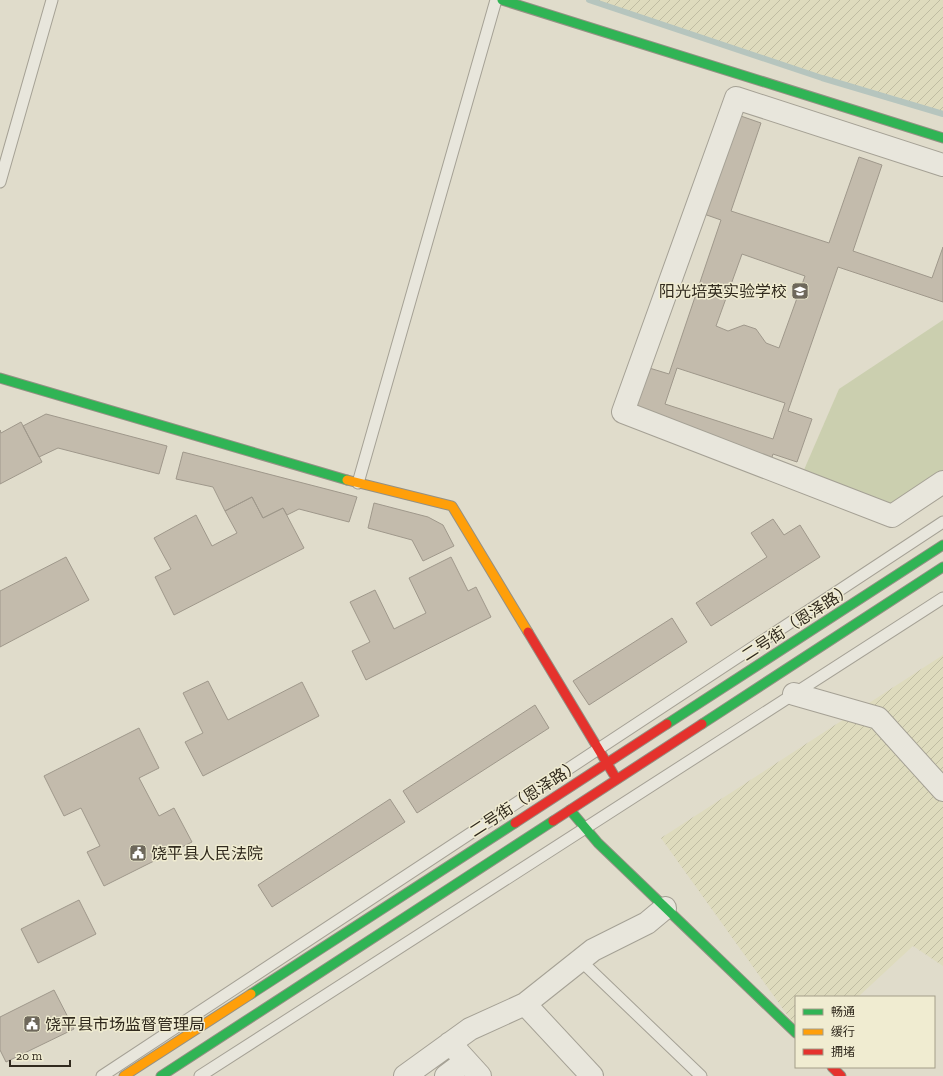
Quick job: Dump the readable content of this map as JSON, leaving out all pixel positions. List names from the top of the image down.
{
  "streets": {
    "main road": ["二号街（恩泽路）"]
  },
  "places": {
    "school or university": ["阳光培英实验学校"],
    "public building": ["饶平县人民法院", "饶平县市场监督管理局"]
  },
  "legend": ["畅通", "缓行", "拥堵"],
  "scale_bar": "20 m"
}
